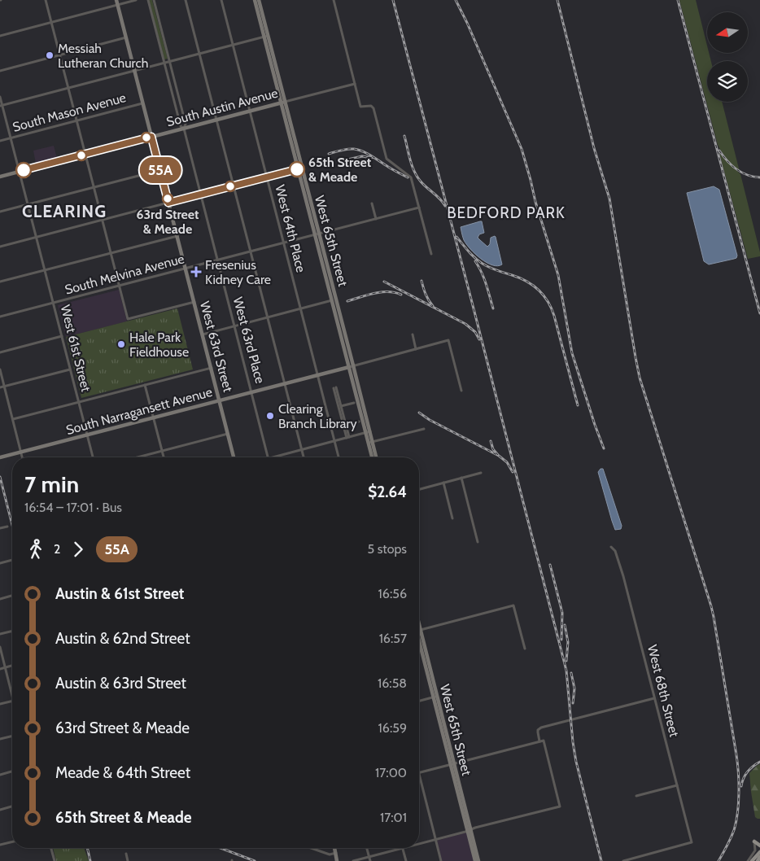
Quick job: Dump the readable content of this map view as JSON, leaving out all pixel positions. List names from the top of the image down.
{
  "streets": {
    "street": [
      "South Austin Avenue",
      "South Mason Avenue",
      "West 64th Place",
      "West 65th Street",
      "South Melvina Avenue",
      "West 63rd Place",
      "West 63rd Street",
      "West 61st Street",
      "South Narragansett Avenue",
      "West 68th Street"
    ]
  },
  "crossings": [
    ["South Austin Avenue", "West 64th Place"],
    ["South Austin Avenue", "West 65th Street"],
    ["South Austin Avenue", "West 63rd Place"],
    ["South Austin Avenue", "West 63rd Street"],
    ["South Austin Avenue", "West 61st Street"],
    ["South Mason Avenue", "West 63rd Street"],
    ["South Mason Avenue", "West 61st Street"],
    ["West 64th Place", "South Melvina Avenue"],
    ["West 64th Place", "South Narragansett Avenue"],
    ["West 65th Street", "South Melvina Avenue"],
    ["West 65th Street", "South Narragansett Avenue"],
    ["South Melvina Avenue", "West 63rd Place"],
    ["South Melvina Avenue", "West 63rd Street"],
    ["South Melvina Avenue", "West 61st Street"],
    ["West 63rd Place", "South Narragansett Avenue"],
    ["West 63rd Street", "South Narragansett Avenue"],
    ["West 61st Street", "South Narragansett Avenue"]
  ],
  "districts": ["CLEARING", "BEDFORD PARK"],
  "places": {
    "other": [
      "Messiah Lutheran Church",
      "65th Street & Meade",
      "63rd Street & Meade",
      "Hale Park Fieldhouse",
      "Clearing Branch Library"
    ],
    "health": ["Fresenius Kidney Care"]
  },
  "lines": ["bus line 55A"],
  "north": "left",
  "page": {
    "on_map": "55A",
    "heading": ["7 min", "16:54 – 17:01 · Bus", "$2.64"],
    "legs": ["2", "55A", "5 stops"],
    "list": [
      {
        "name": "Austin & 61st Street",
        "value": "16:56"
      },
      {
        "name": "Austin & 62nd Street",
        "value": "16:57"
      },
      {
        "name": "Austin & 63rd Street",
        "value": "16:58"
      },
      {
        "name": "63rd Street & Meade",
        "value": "16:59"
      },
      {
        "name": "Meade & 64th Street",
        "value": "17:00"
      },
      {
        "name": "65th Street & Meade",
        "value": "17:01"
      }
    ]
  }
}
